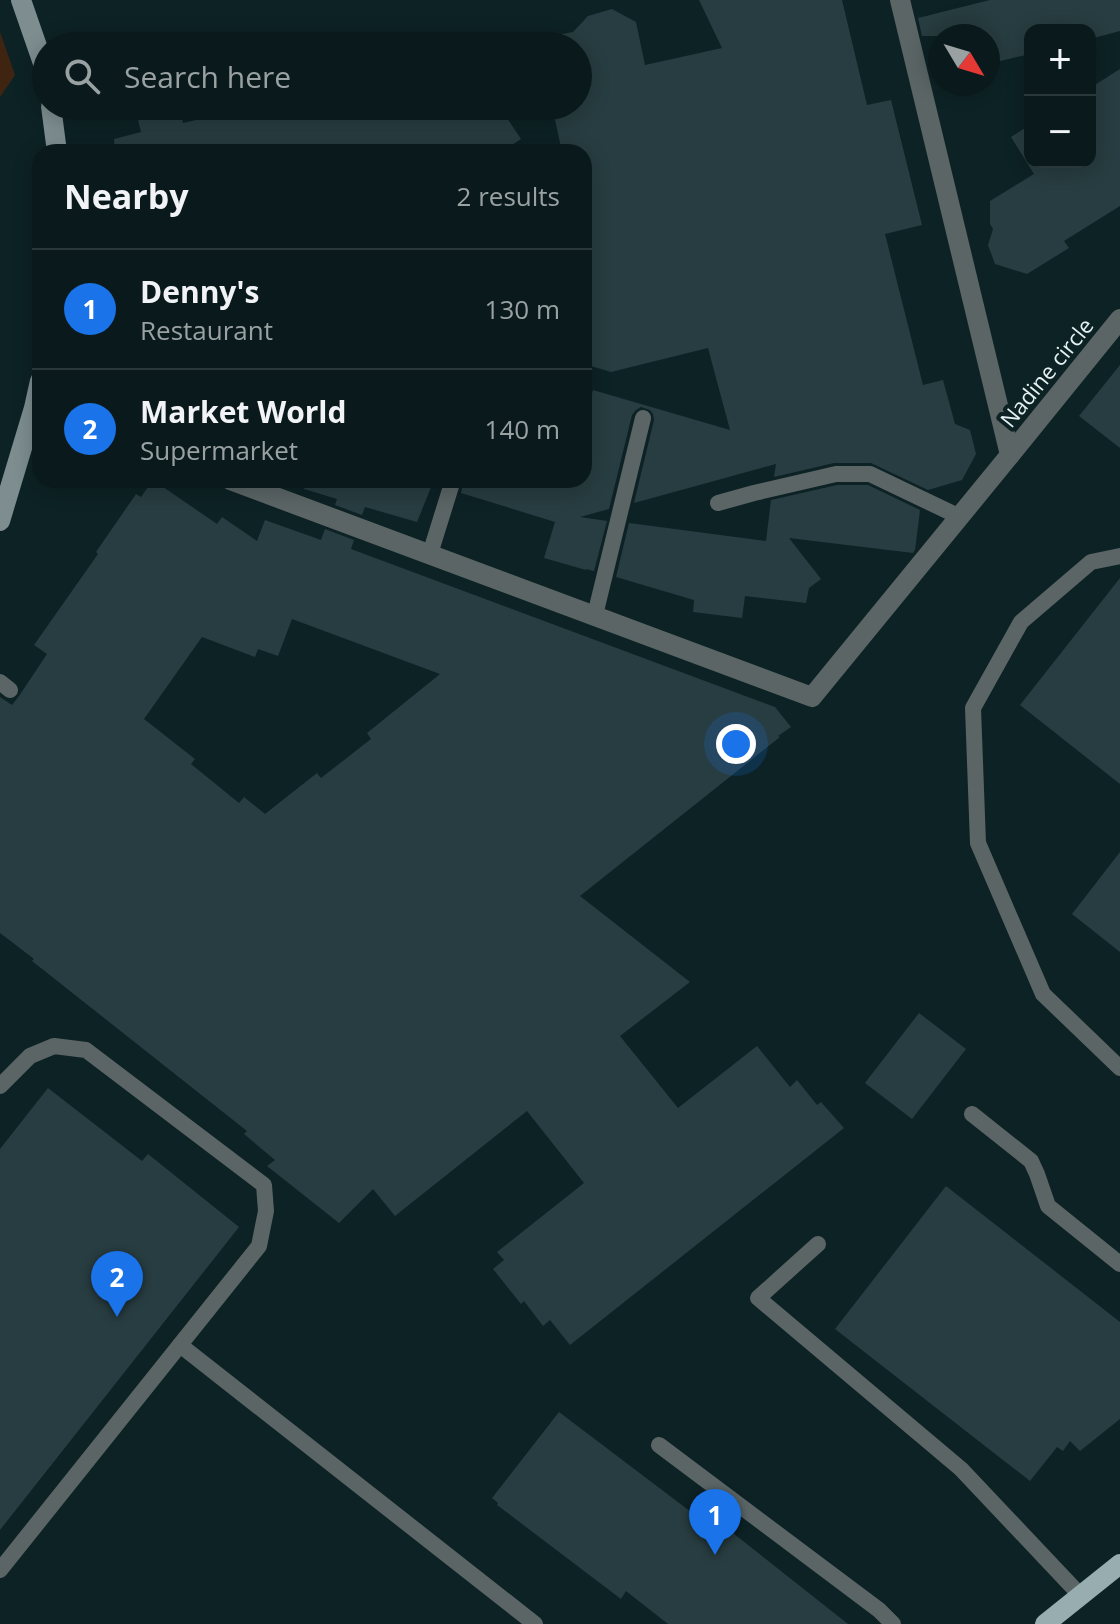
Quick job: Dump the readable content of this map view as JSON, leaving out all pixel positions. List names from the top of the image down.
{
  "streets": {
    "street": ["Nadine circle"]
  },
  "north": "bottom right",
  "page": {
    "map_buttons": ["+", "−"],
    "search": "Search here",
    "heading": ["Nearby", "2 results"],
    "list": [
      {
        "mark": "1",
        "name": "Denny's",
        "note": "Restaurant",
        "value": "130 m"
      },
      {
        "mark": "2",
        "name": "Market World",
        "note": "Supermarket",
        "value": "140 m"
      }
    ],
    "pins": ["2", "1"]
  }
}
